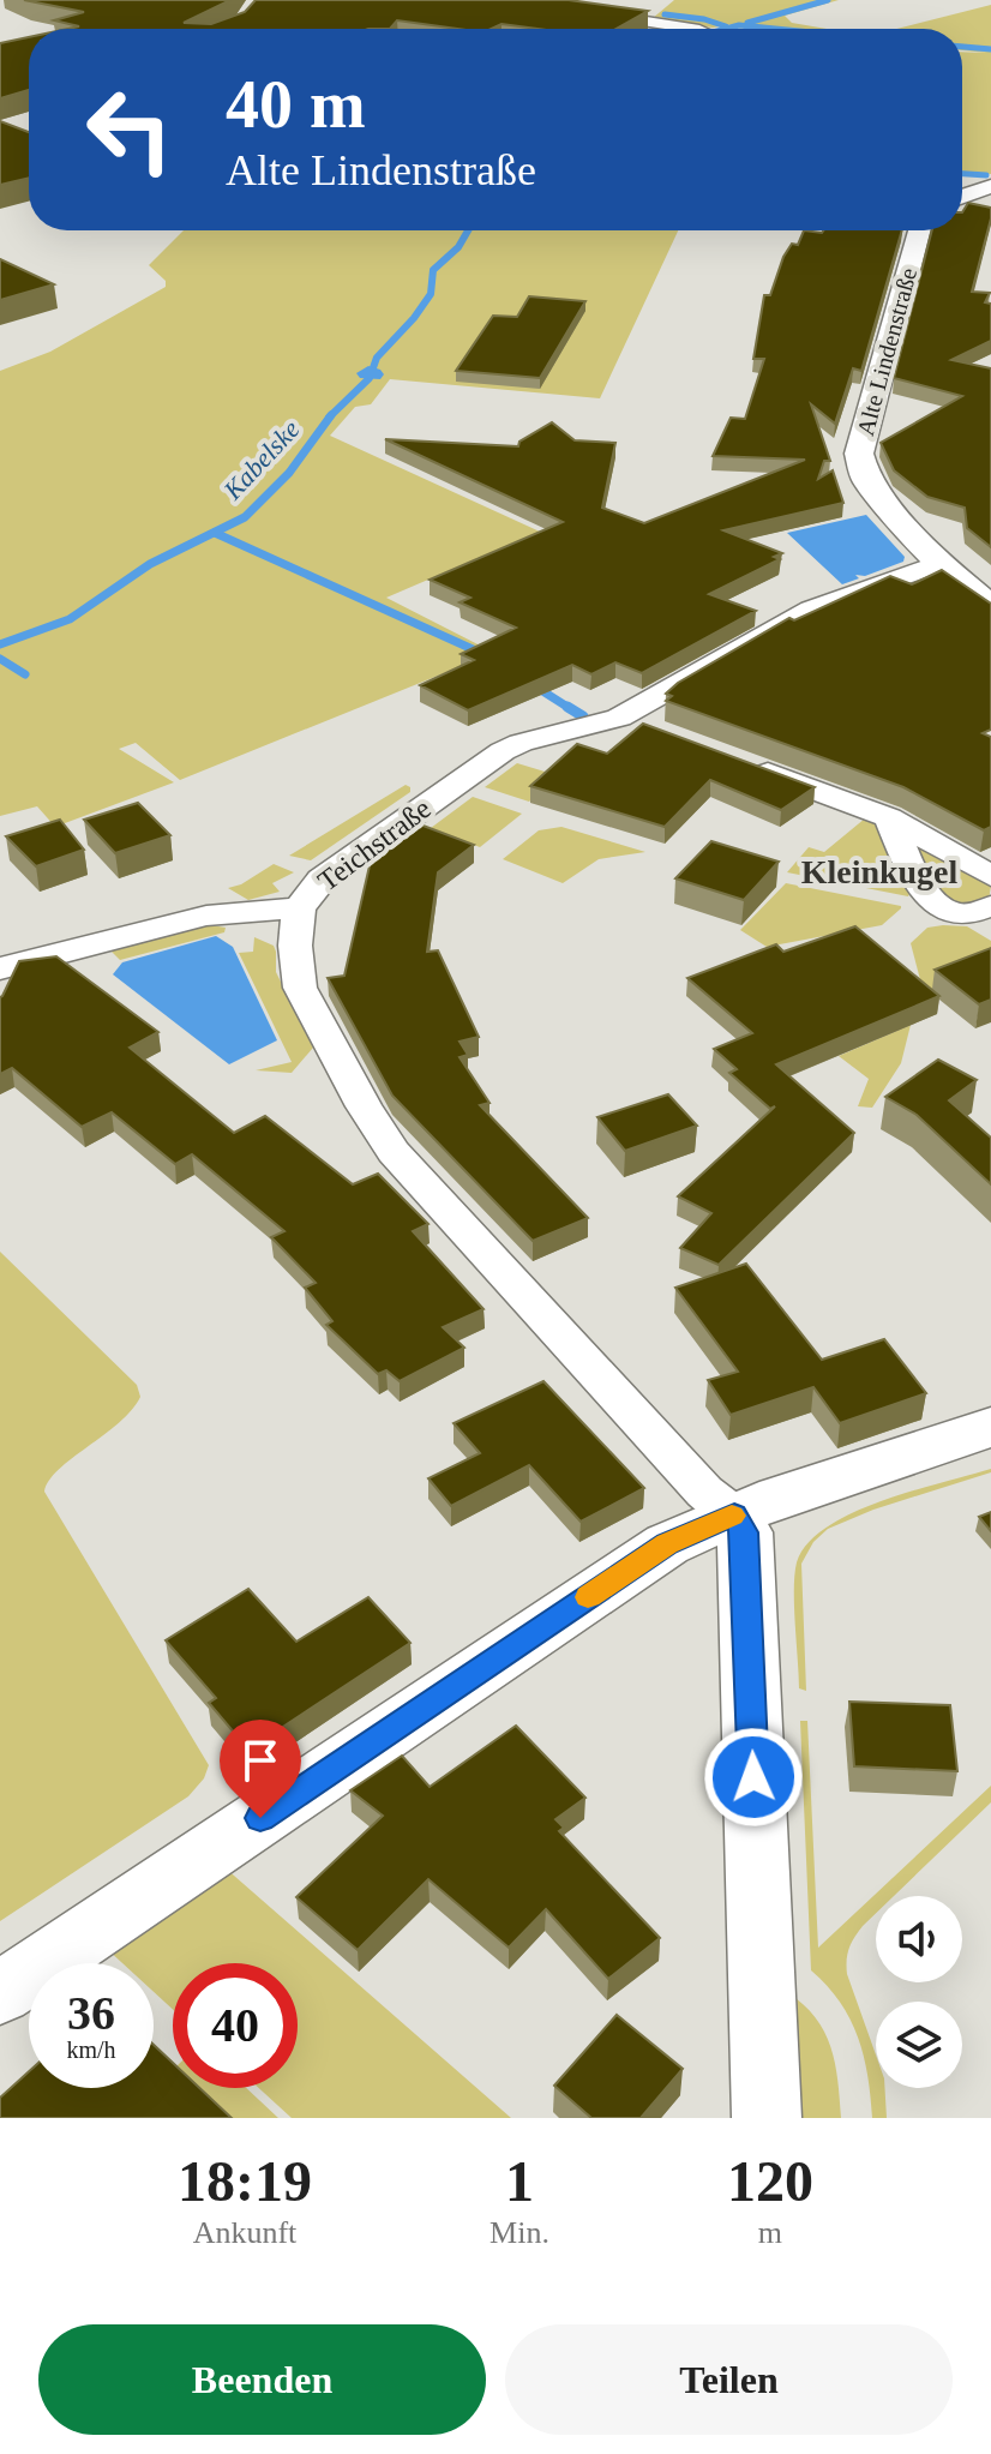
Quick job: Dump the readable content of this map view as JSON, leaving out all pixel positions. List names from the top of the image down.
{
  "streets": {
    "street": ["Alte Lindenstraße", "Teichstraße"]
  },
  "crossings": [
    ["Alte Lindenstraße", "Teichstraße"]
  ],
  "districts": ["Kleinkugel"],
  "water": ["Kabelske"],
  "page": {
    "turn": ["40 m", "Alte Lindenstraße"],
    "speed": "36 km/h",
    "limit": "40",
    "eta": [
      "18:19",
      "Ankunft",
      "1",
      "Min.",
      "120",
      "m"
    ],
    "buttons": ["Beenden", "Teilen"]
  }
}
